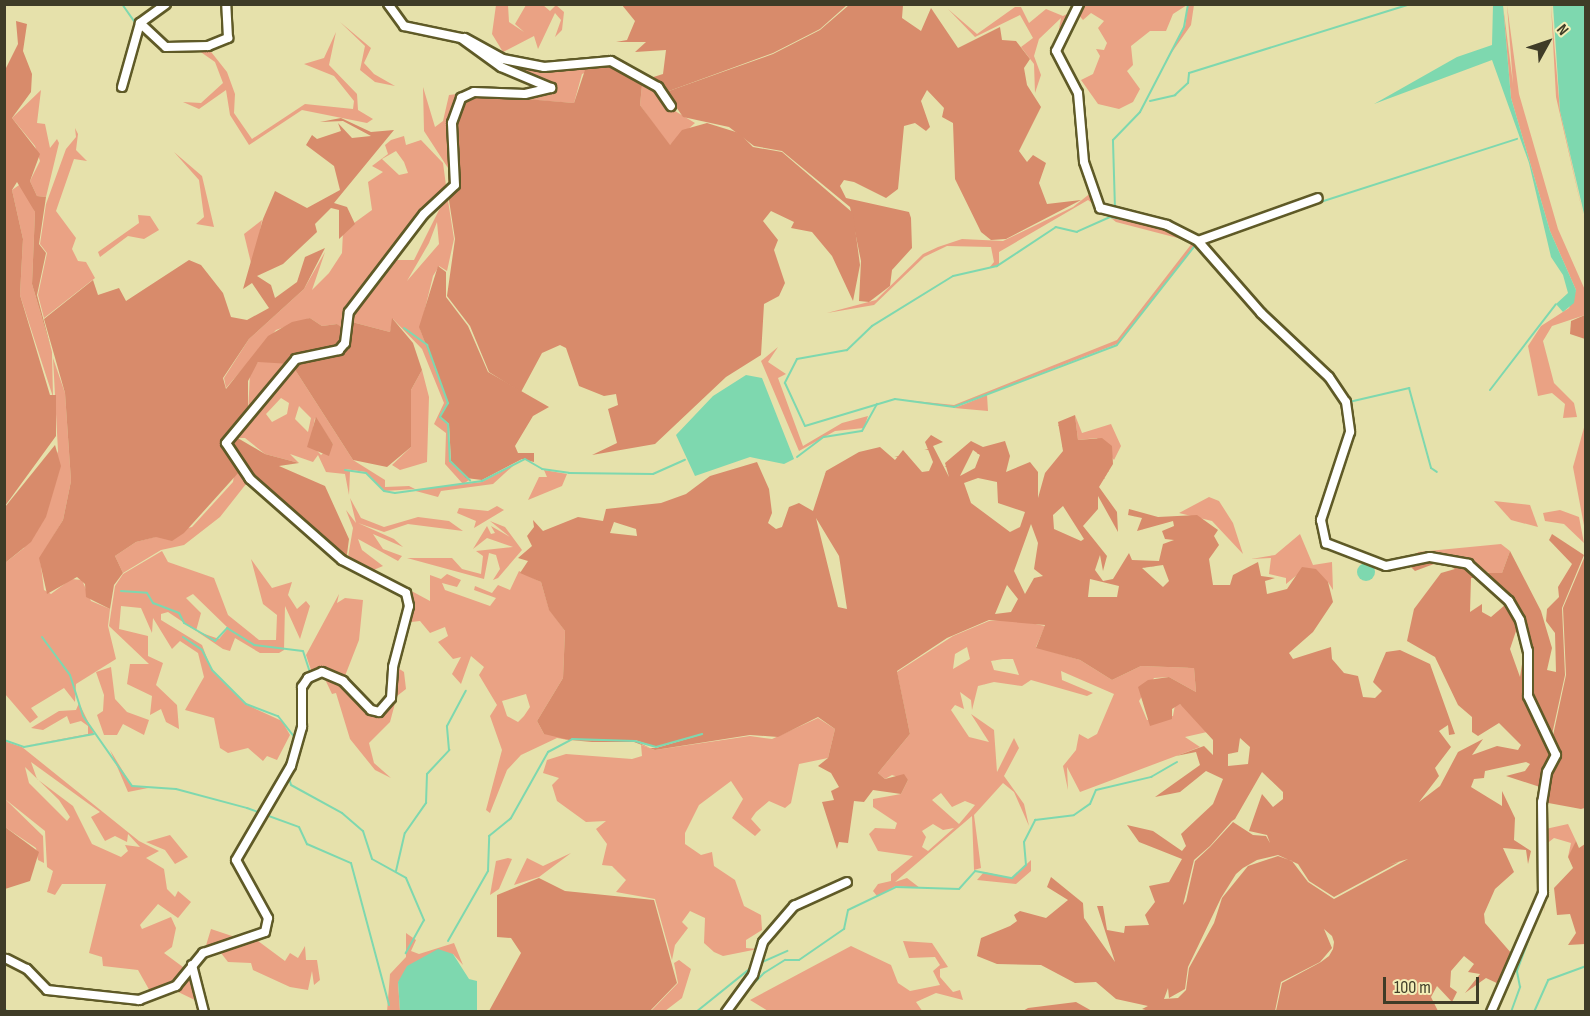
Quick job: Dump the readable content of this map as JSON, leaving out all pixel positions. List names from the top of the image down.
{
  "scale_bar": "100 m",
  "north": "top right"
}
